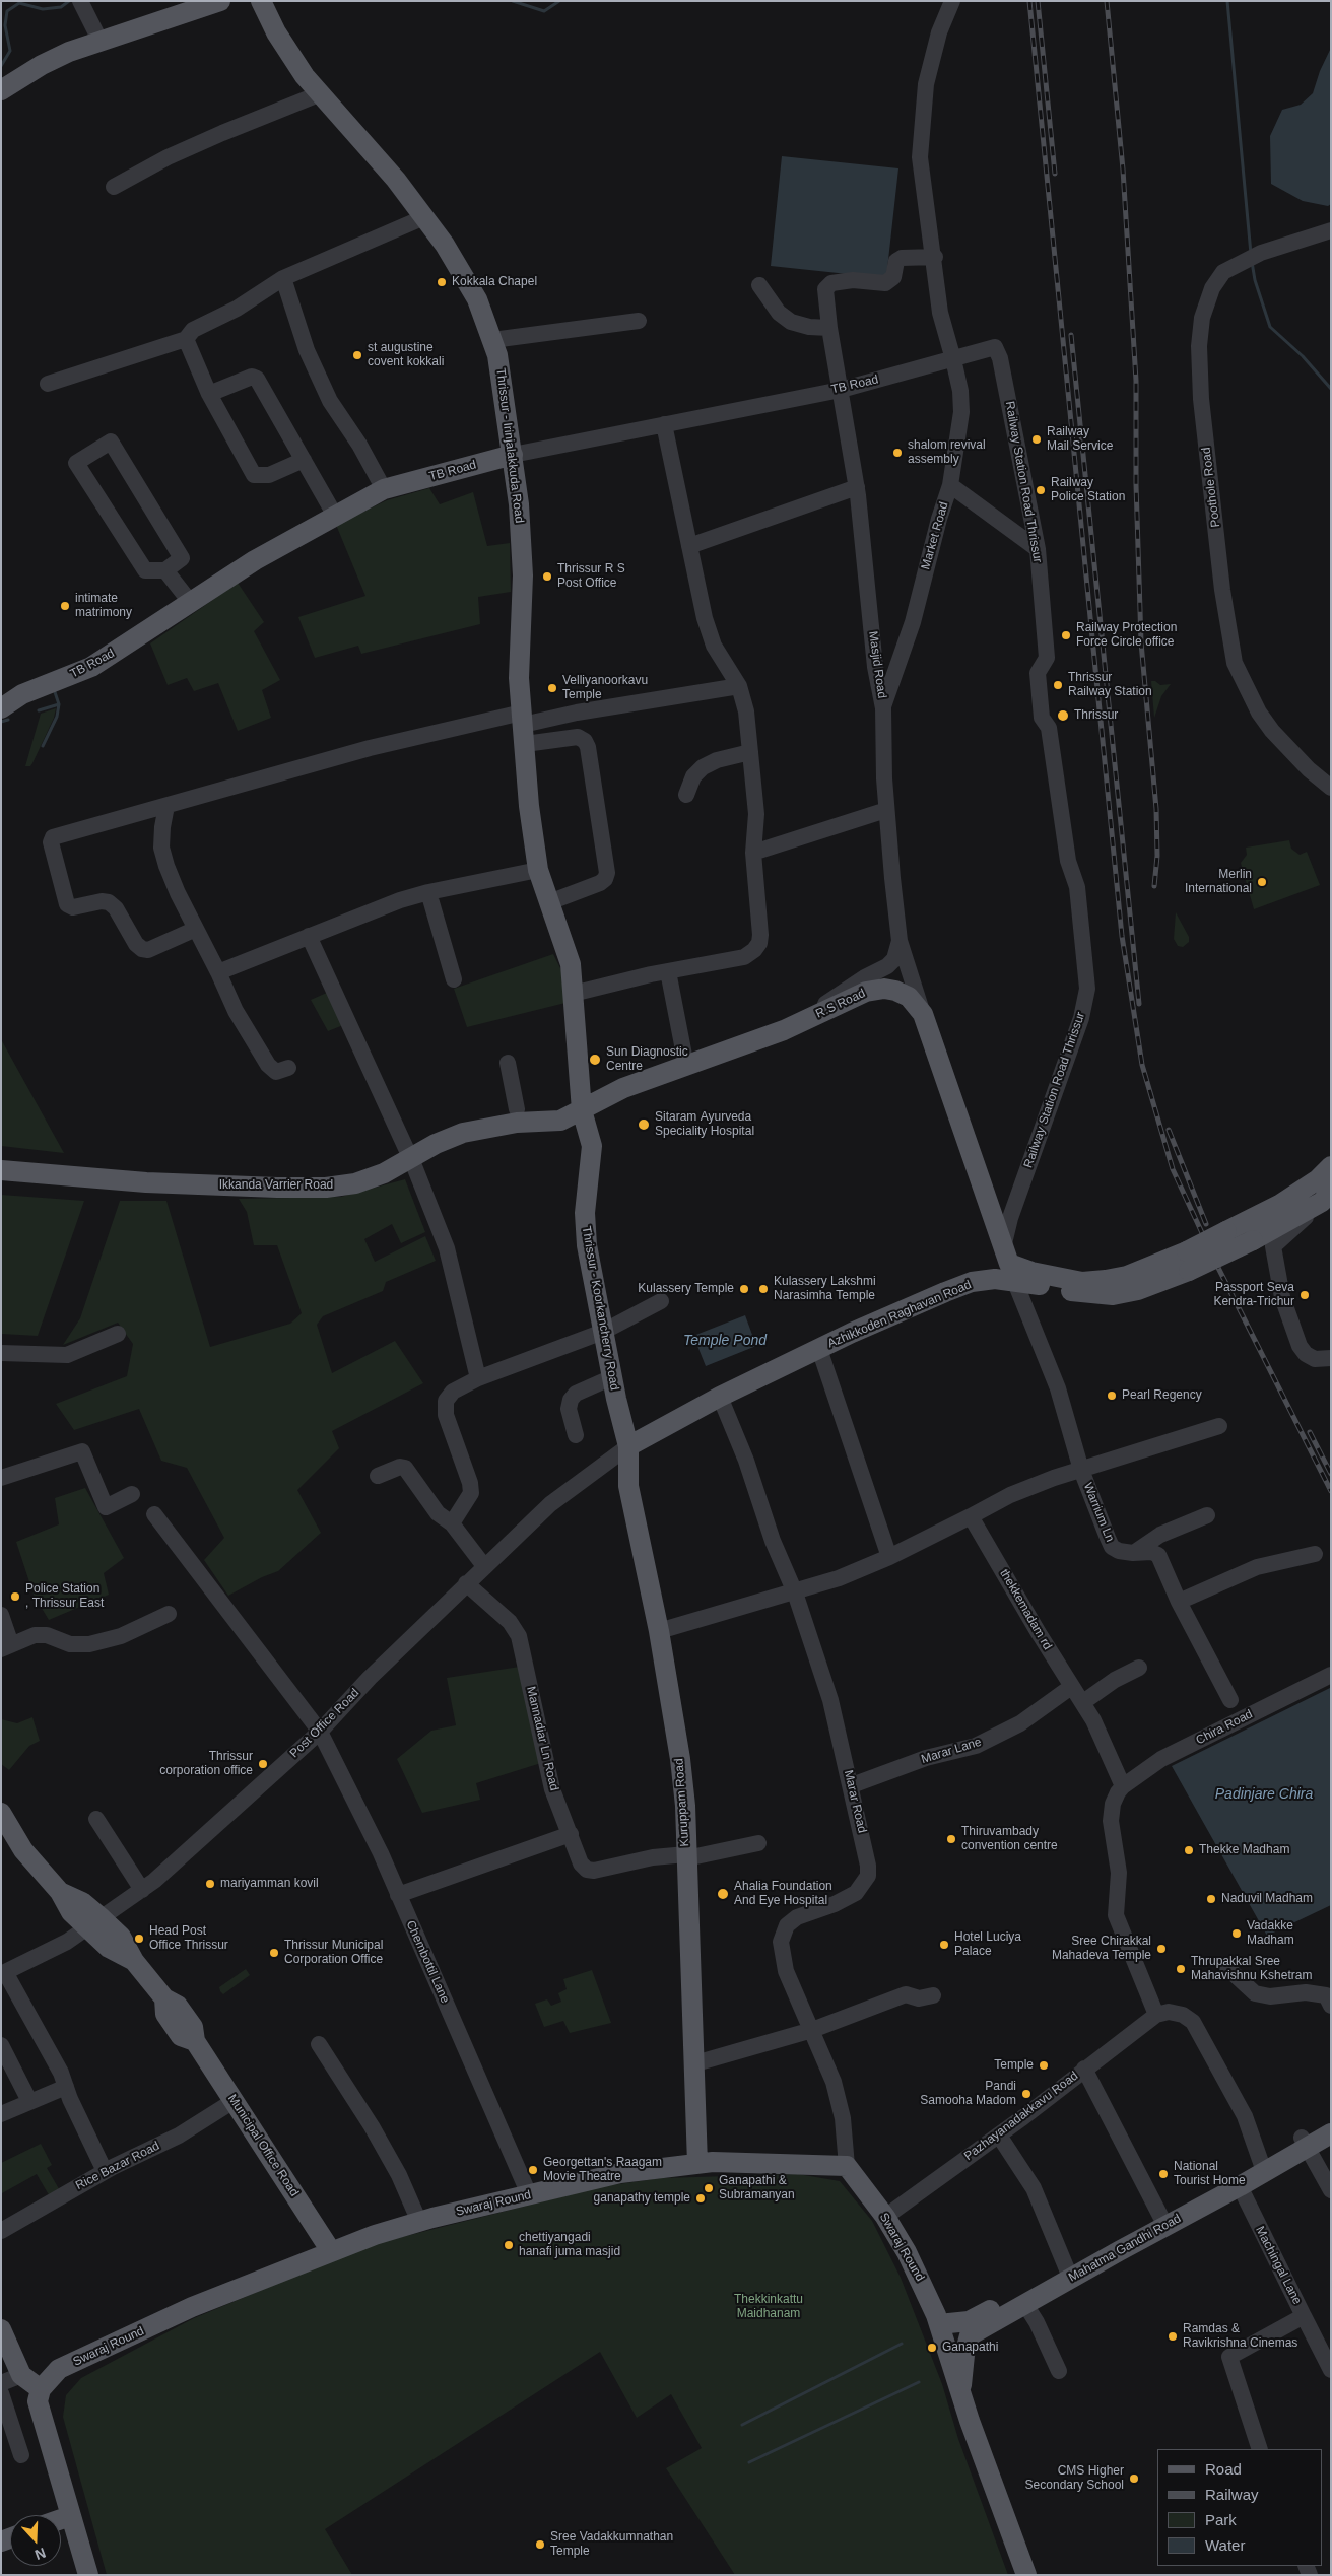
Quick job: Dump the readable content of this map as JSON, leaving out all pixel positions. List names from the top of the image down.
{
  "streets": {
    "main road": [
      "TB Road",
      "Thrissur - Irinjalakkuda Road",
      "R.S Road",
      "Ikkanda Varrier Road",
      "Thrissur - Koorkancherry Road",
      "Azhikkoden Raghavan Road",
      "Kuruppam Road",
      "Municipal Office Road",
      "Swaraj Round",
      "Mahatma Gandhi Road"
    ],
    "street": [
      "Railway Station Road Thrissur",
      "Poothole Road",
      "Market Road",
      "Masjid Road",
      "Warrium Ln",
      "thekkemadam rd",
      "Post Office Road",
      "Chira Road",
      "Mannadiar Ln Road",
      "Marar Lane",
      "Marar Road",
      "Chembottil Lane",
      "Pazhayanadakkavu Road",
      "Rice Bazar Road",
      "Machingal Lane"
    ]
  },
  "crossings": [
    ["TB Road", "Thrissur - Irinjalakkuda Road"],
    ["TB Road", "Railway Station Road Thrissur"],
    ["TB Road", "Market Road"],
    ["TB Road", "Masjid Road"],
    ["Thrissur - Irinjalakkuda Road", "R.S Road"],
    ["Thrissur - Irinjalakkuda Road", "Ikkanda Varrier Road"],
    ["Thrissur - Irinjalakkuda Road", "Thrissur - Koorkancherry Road"],
    ["Railway Station Road Thrissur", "Market Road"],
    ["Railway Station Road Thrissur", "R.S Road"],
    ["Railway Station Road Thrissur", "Azhikkoden Raghavan Road"],
    ["Railway Station Road Thrissur", "Warrium Ln"],
    ["Market Road", "Masjid Road"],
    ["Masjid Road", "R.S Road"],
    ["R.S Road", "Ikkanda Varrier Road"],
    ["R.S Road", "Thrissur - Koorkancherry Road"],
    ["R.S Road", "Azhikkoden Raghavan Road"],
    ["R.S Road", "Warrium Ln"],
    ["Ikkanda Varrier Road", "Thrissur - Koorkancherry Road"],
    ["Thrissur - Koorkancherry Road", "Azhikkoden Raghavan Road"],
    ["Thrissur - Koorkancherry Road", "Post Office Road"],
    ["Thrissur - Koorkancherry Road", "Kuruppam Road"],
    ["Azhikkoden Raghavan Road", "Warrium Ln"],
    ["Azhikkoden Raghavan Road", "Post Office Road"],
    ["Azhikkoden Raghavan Road", "Marar Road"],
    ["Azhikkoden Raghavan Road", "Kuruppam Road"],
    ["thekkemadam rd", "Chira Road"],
    ["thekkemadam rd", "Marar Lane"],
    ["Post Office Road", "Mannadiar Ln Road"],
    ["Post Office Road", "Kuruppam Road"],
    ["Post Office Road", "Chembottil Lane"],
    ["Post Office Road", "Municipal Office Road"],
    ["Mannadiar Ln Road", "Kuruppam Road"],
    ["Marar Lane", "Marar Road"],
    ["Marar Road", "Swaraj Round"],
    ["Kuruppam Road", "Swaraj Round"],
    ["Chembottil Lane", "Swaraj Round"],
    ["Pazhayanadakkavu Road", "Swaraj Round"],
    ["Municipal Office Road", "Rice Bazar Road"],
    ["Municipal Office Road", "Swaraj Round"],
    ["Swaraj Round", "Mahatma Gandhi Road"],
    ["Mahatma Gandhi Road", "Machingal Lane"]
  ],
  "water": ["Temple Pond", "Padinjare Chira"],
  "parks": ["Thekkinkattu Maidhanam"],
  "places": [
    "Kokkala Chapel",
    "st augustine covent kokkali",
    "Railway Mail Service",
    "shalom revival assembly",
    "Railway Police Station",
    "Thrissur R S Post Office",
    "intimate matrimony",
    "Railway Protection Force Circle office",
    "Thrissur Railway Station",
    "Velliyanoorkavu Temple",
    "Thrissur",
    "Merlin International",
    "Sun Diagnostic Centre",
    "Sitaram Ayurveda Speciality Hospital",
    "Kulassery Temple",
    "Kulassery Lakshmi Narasimha Temple",
    "Passport Seva Kendra-Trichur",
    "Pearl Regency",
    "Police Station , Thrissur East",
    "Thrissur corporation office",
    "Thiruvambady convention centre",
    "Thekke Madham",
    "mariyamman kovil",
    "Ahalia Foundation And Eye Hospital",
    "Naduvil Madham",
    "Vadakke Madham",
    "Head Post Office Thrissur",
    "Hotel Luciya Palace",
    "Sree Chirakkal Mahadeva Temple",
    "Thrissur Municipal Corporation Office",
    "Thrupakkal Sree Mahavishnu Kshetram",
    "Temple",
    "Pandi Samooha Madom",
    "Georgettan's Raagam Movie Theatre",
    "National Tourist Home",
    "Ganapathi & Subramanyan",
    "ganapathy temple",
    "chettiyangadi hanafi juma masjid",
    "Ramdas & Ravikrishna Cinemas",
    "Ganapathi",
    "CMS Higher Secondary School",
    "Sree Vadakkumnathan Temple"
  ],
  "legend": [
    "Road",
    "Railway",
    "Park",
    "Water"
  ],
  "north": "bottom"
}
